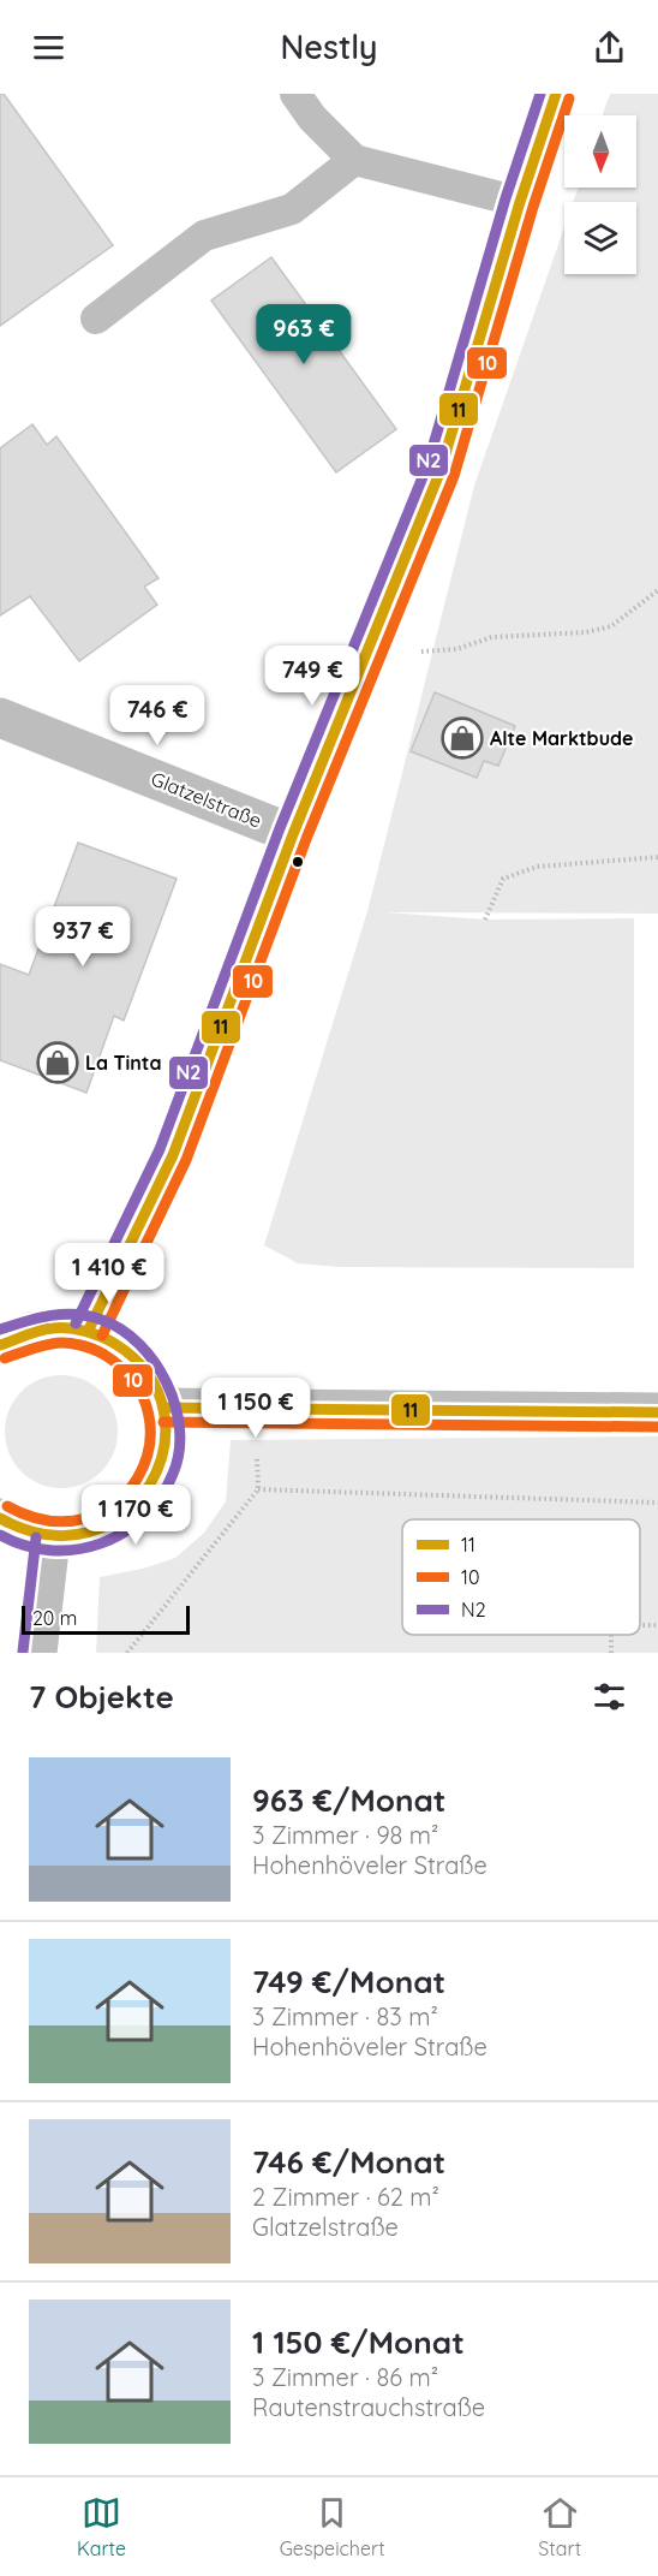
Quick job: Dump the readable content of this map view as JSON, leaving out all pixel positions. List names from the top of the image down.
{
  "streets": {
    "street": ["Glatzelstraße"]
  },
  "places": {
    "shop": ["Alte Marktbude", "La Tinta"]
  },
  "lines": ["transit line 11", "transit line N2", "transit line 10"],
  "legend": ["11", "10", "N2"],
  "scale_bar": "20 m",
  "north": "bottom",
  "page": {
    "header": "Nestly",
    "price": [
      "963 €",
      "749 €",
      "746 €",
      "937 €",
      "1 410 €",
      "1 150 €",
      "1 170 €"
    ],
    "scale": "20 m",
    "heading": "7 Objekte",
    "list": [
      {
        "name": "963 €/Monat",
        "note": "3 Zimmer · 98 m² · Hohenhöveler Straße"
      },
      {
        "name": "749 €/Monat",
        "note": "3 Zimmer · 83 m² · Hohenhöveler Straße"
      },
      {
        "name": "746 €/Monat",
        "note": "2 Zimmer · 62 m² · Glatzelstraße"
      },
      {
        "name": "1 150 €/Monat",
        "note": "3 Zimmer · 86 m² · Rautenstrauchstraße"
      }
    ],
    "tabs": ["Karte", "Gespeichert", "Start"]
  }
}
